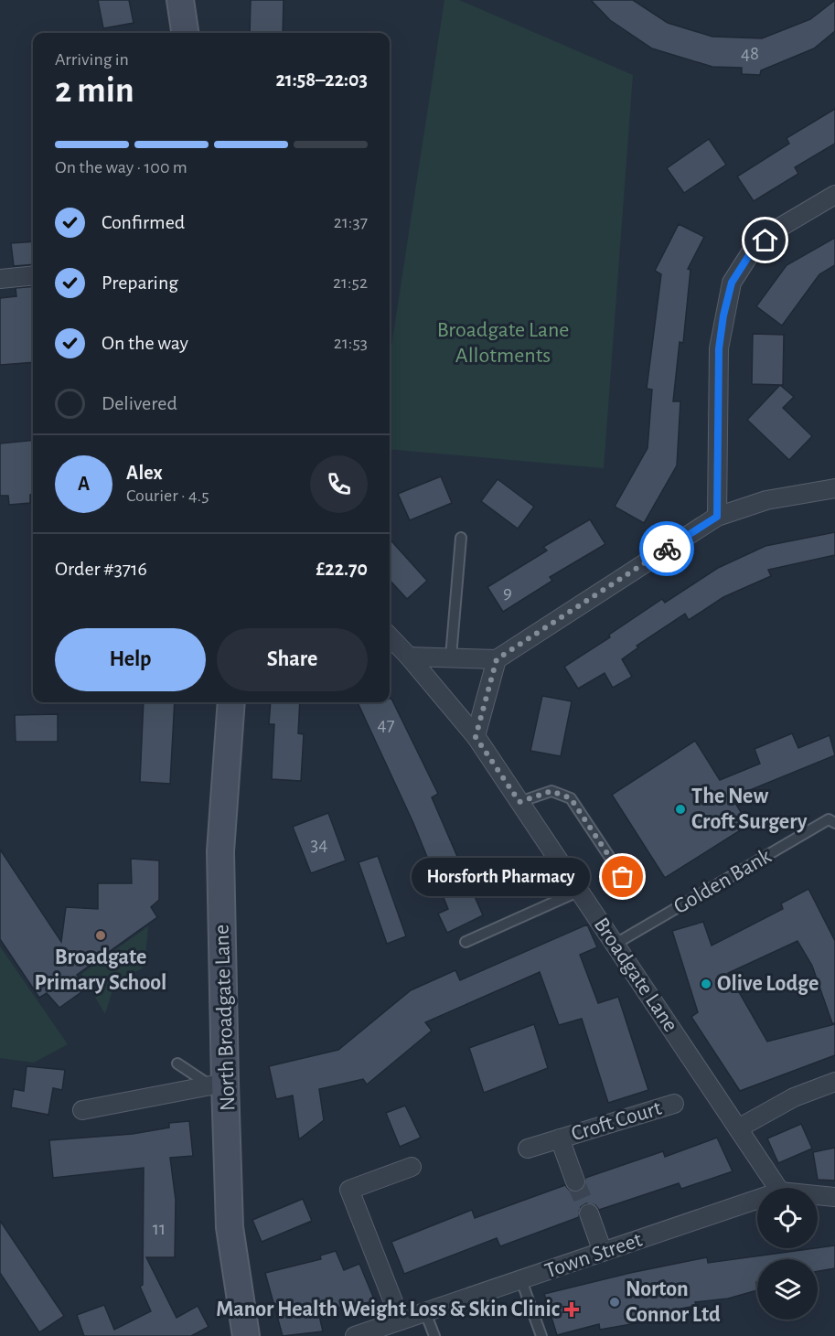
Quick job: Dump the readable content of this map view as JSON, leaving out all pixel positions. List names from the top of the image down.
{
  "streets": {
    "street": [
      "Broadgate Lane",
      "North Broadgate Lane",
      "Croft Court",
      "Town Street"
    ],
    "lane": ["Golden Bank"]
  },
  "crossings": [
    ["Golden Bank", "Broadgate Lane"]
  ],
  "parks": ["Broadgate Lane Allotments"],
  "places": {
    "other": [
      "The New Croft Surgery",
      "Horsforth Pharmacy",
      "Broadgate Primary School",
      "Olive Lodge",
      "Norton Connor Ltd"
    ],
    "health": ["Manor Health Weight Loss & Skin Clinic"]
  },
  "house_numbers": [
    "48",
    "9",
    "47",
    "34",
    "11"
  ],
  "page": {
    "heading": ["2 min", "Arriving in", "21:58–22:03"],
    "panel": [
      "Alex",
      "Courier · 4.5",
      "Order #3716",
      "£22.70"
    ],
    "bar": "On the way · 100 m",
    "list": [
      ["Confirmed", "21:37"],
      ["Preparing", "21:52"],
      ["On the way", "21:53"],
      "Delivered"
    ],
    "round": "A",
    "buttons": ["Help", "Share"],
    "bubble": "Horsforth Pharmacy"
  }
}
